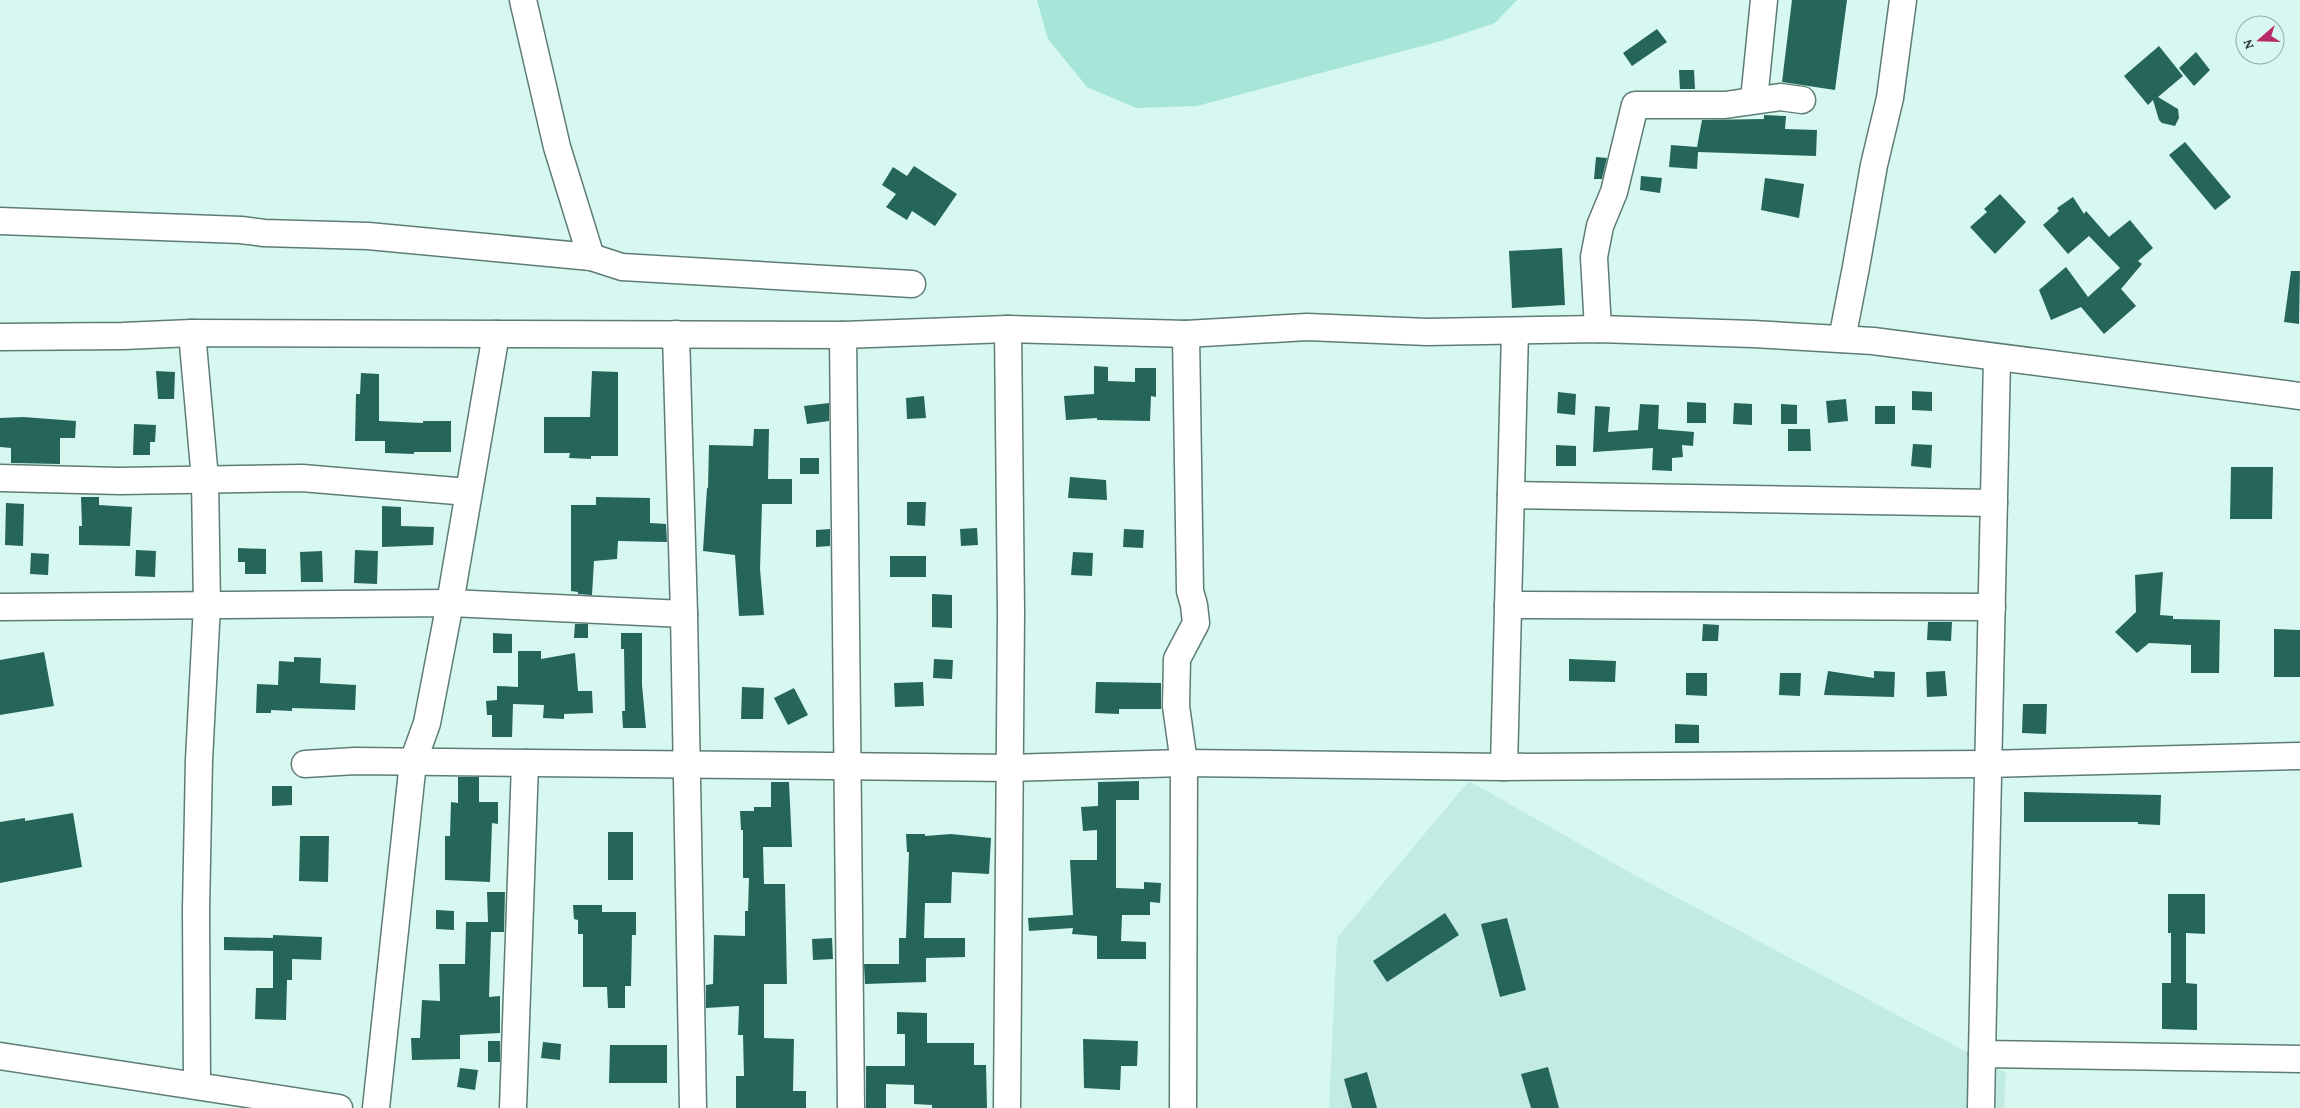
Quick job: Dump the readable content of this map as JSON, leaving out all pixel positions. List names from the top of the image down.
{
  "north": "left"
}
